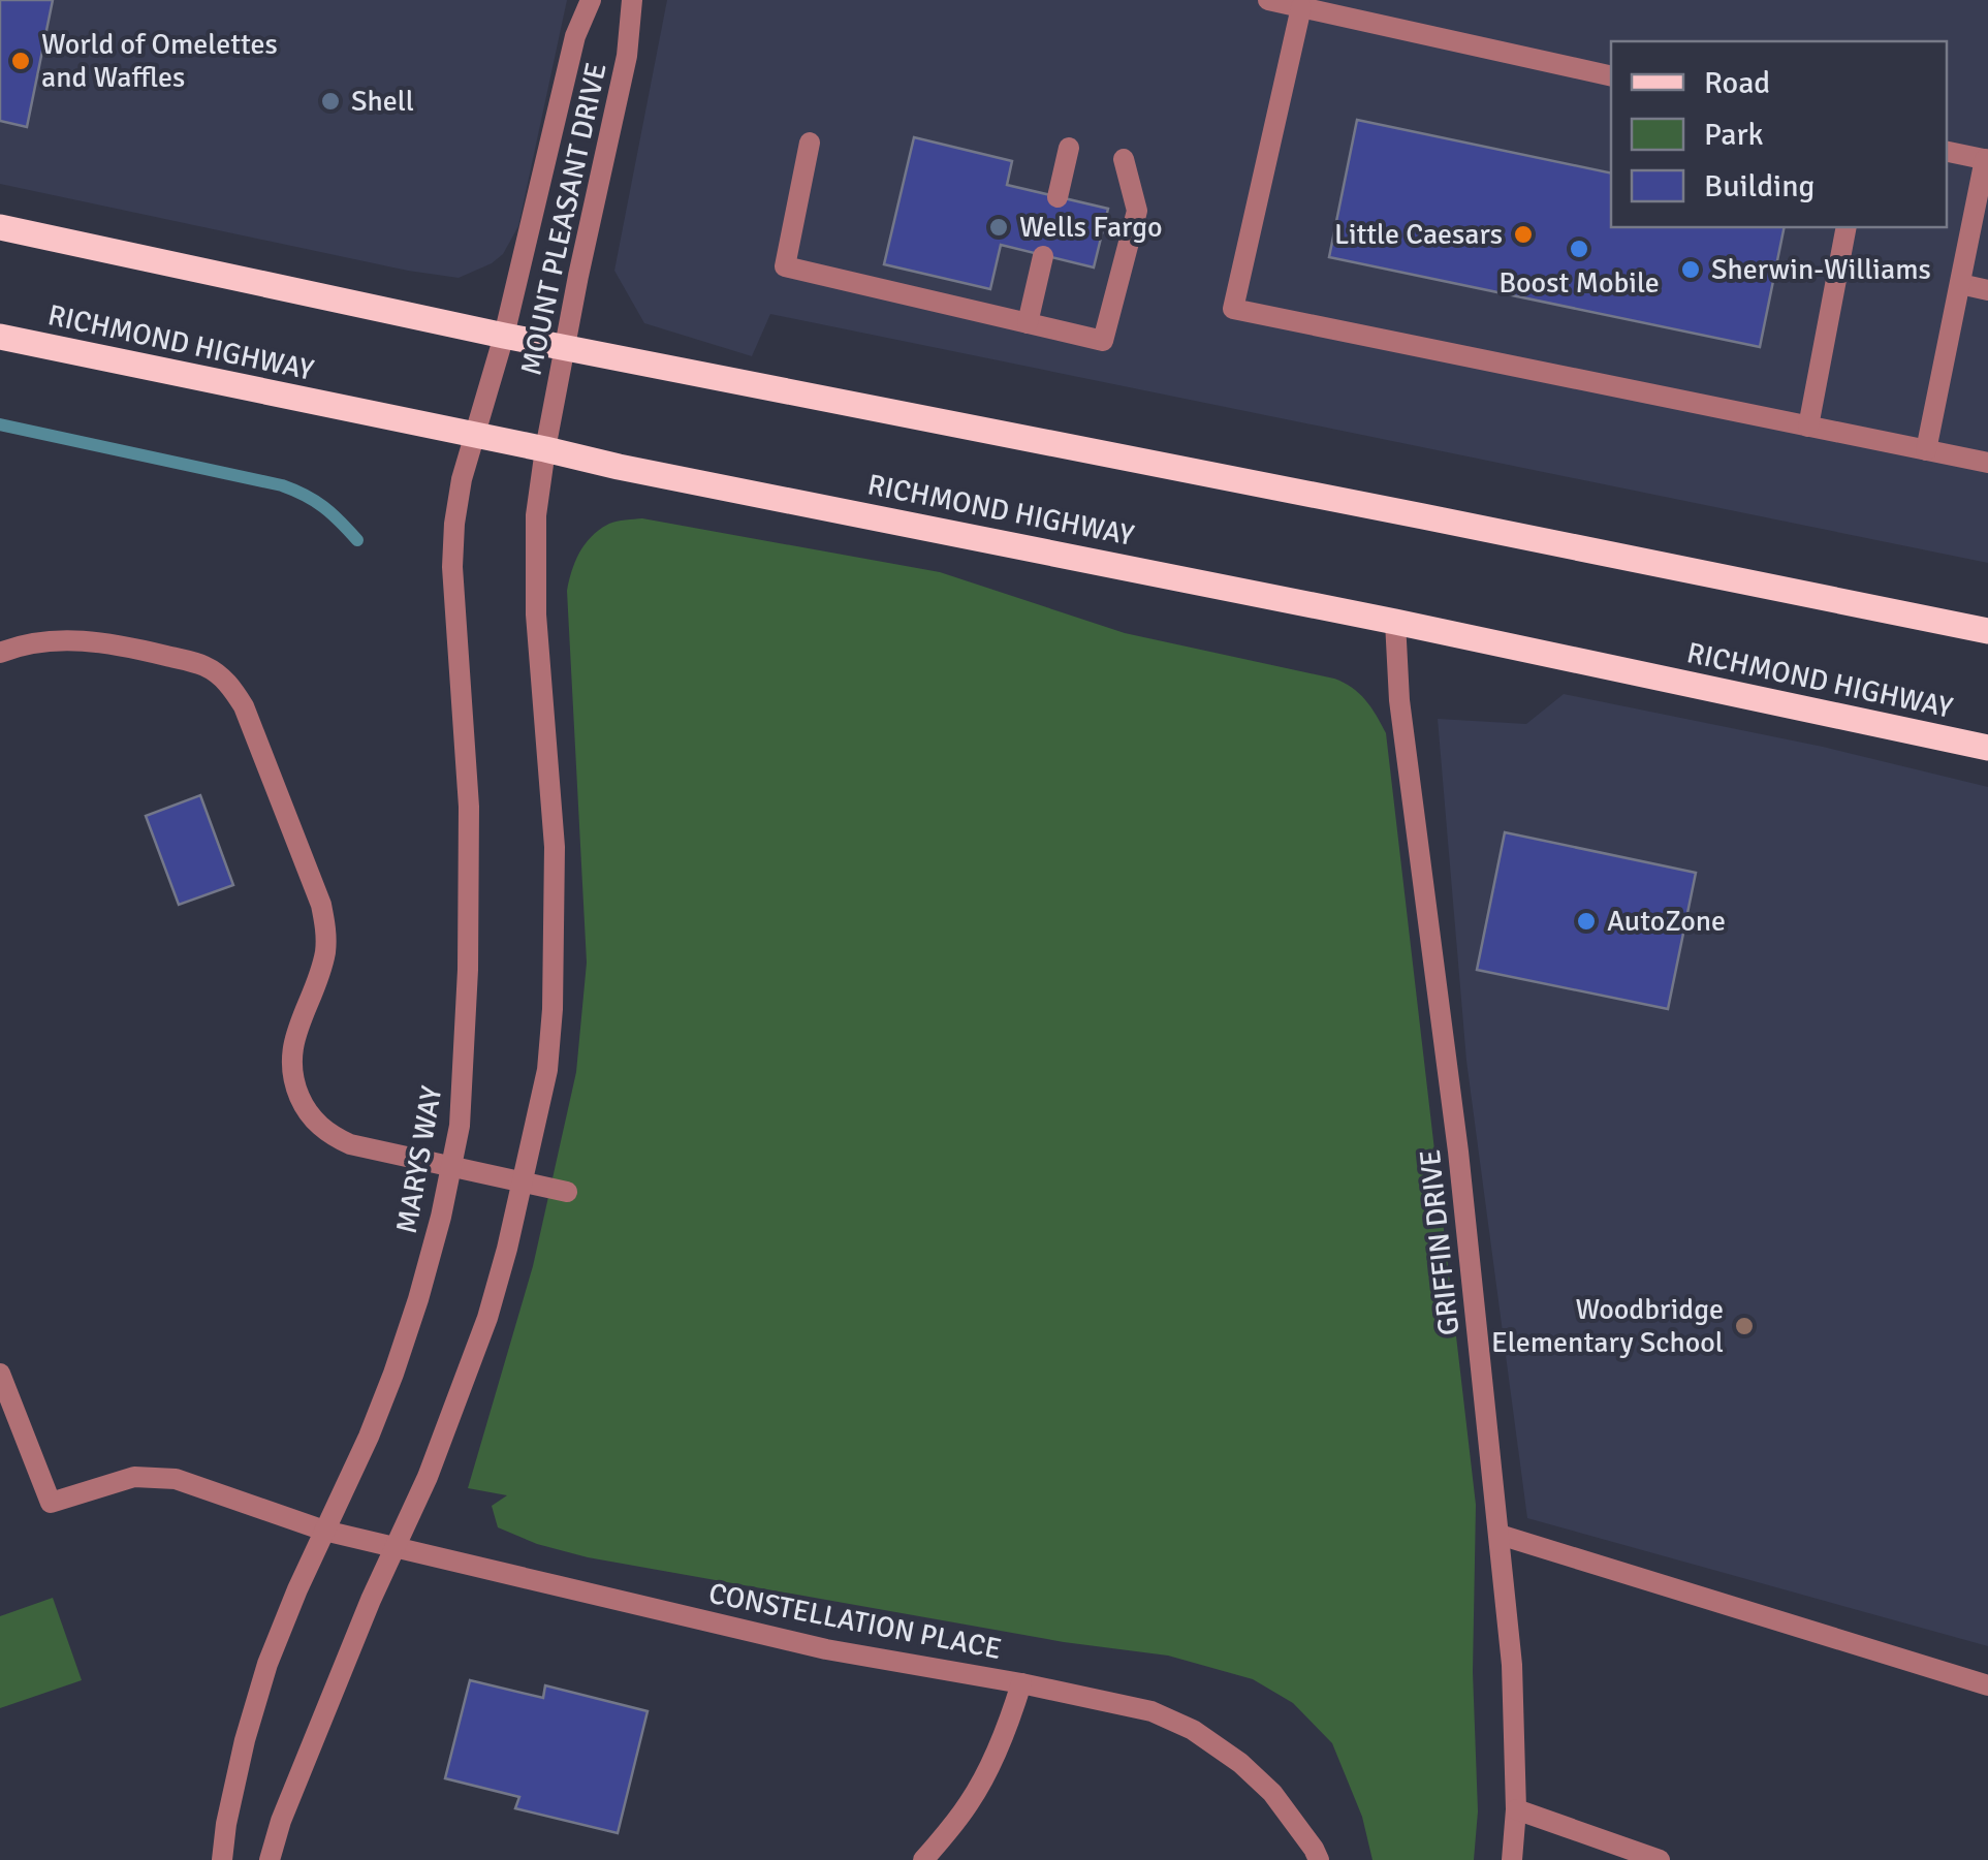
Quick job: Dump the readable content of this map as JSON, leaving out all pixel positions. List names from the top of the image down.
{
  "streets": {
    "main road": ["RICHMOND HIGHWAY"],
    "street": [
      "MOUNT PLEASANT DRIVE",
      "MARYS WAY",
      "GRIFFIN DRIVE",
      "CONSTELLATION PLACE"
    ]
  },
  "crossings": [
    ["MOUNT PLEASANT DRIVE", "RICHMOND HIGHWAY"],
    ["MOUNT PLEASANT DRIVE", "MARYS WAY"],
    ["RICHMOND HIGHWAY", "MARYS WAY"],
    ["RICHMOND HIGHWAY", "GRIFFIN DRIVE"],
    ["MARYS WAY", "CONSTELLATION PLACE"]
  ],
  "places": [
    "World of Omelettes and Waffles",
    "Shell",
    "Wells Fargo",
    "Little Caesars",
    "Boost Mobile",
    "Sherwin-Williams",
    "AutoZone",
    "Woodbridge Elementary School"
  ],
  "legend": ["Road", "Park", "Building"]
}
